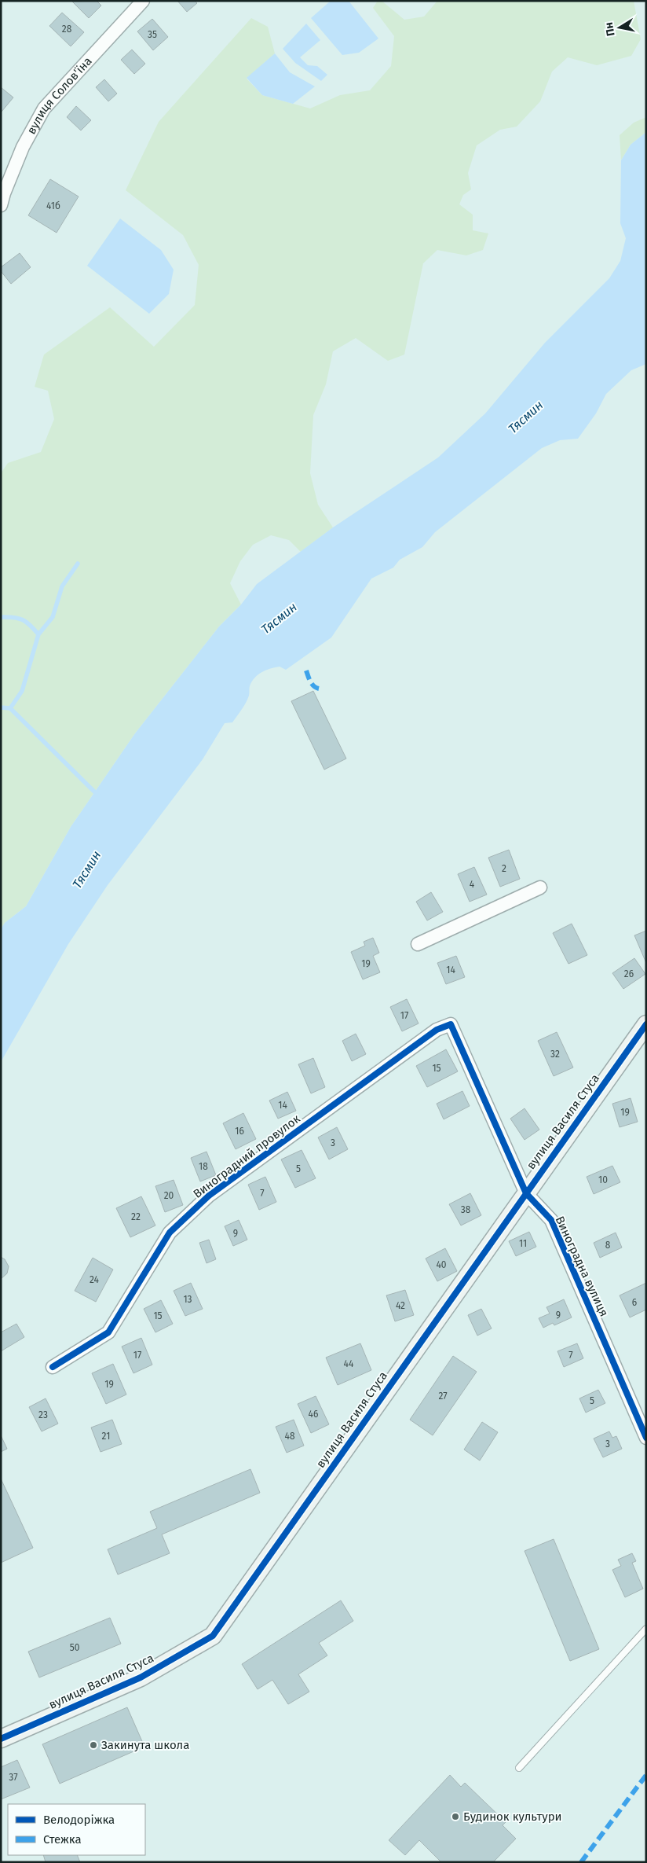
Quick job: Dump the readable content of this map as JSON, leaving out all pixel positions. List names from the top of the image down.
{
  "streets": {
    "street": [
      "вулиця Солов'їна",
      "вулиця Василя Стуса",
      "Виноградний провулок",
      "Виноградна вулиця"
    ]
  },
  "crossings": [
    ["вулиця Василя Стуса", "Виноградна вулиця"],
    ["Виноградний провулок", "Виноградна вулиця"]
  ],
  "water": ["Тясмин"],
  "places": ["Закинута школа", "Будинок культури"],
  "house_numbers": [
    "28",
    "35",
    "41б",
    "2",
    "4",
    "19",
    "14",
    "26",
    "17",
    "32",
    "15",
    "14",
    "19",
    "16",
    "3",
    "18",
    "5",
    "10",
    "7",
    "20",
    "38",
    "22",
    "9",
    "11",
    "8",
    "40",
    "24",
    "13",
    "6",
    "42",
    "9",
    "15",
    "17",
    "7",
    "44",
    "19",
    "27",
    "5",
    "46",
    "23",
    "21",
    "48",
    "3",
    "50",
    "37"
  ],
  "legend": ["Велодоріжка", "Стежка"],
  "north": "left"
}
